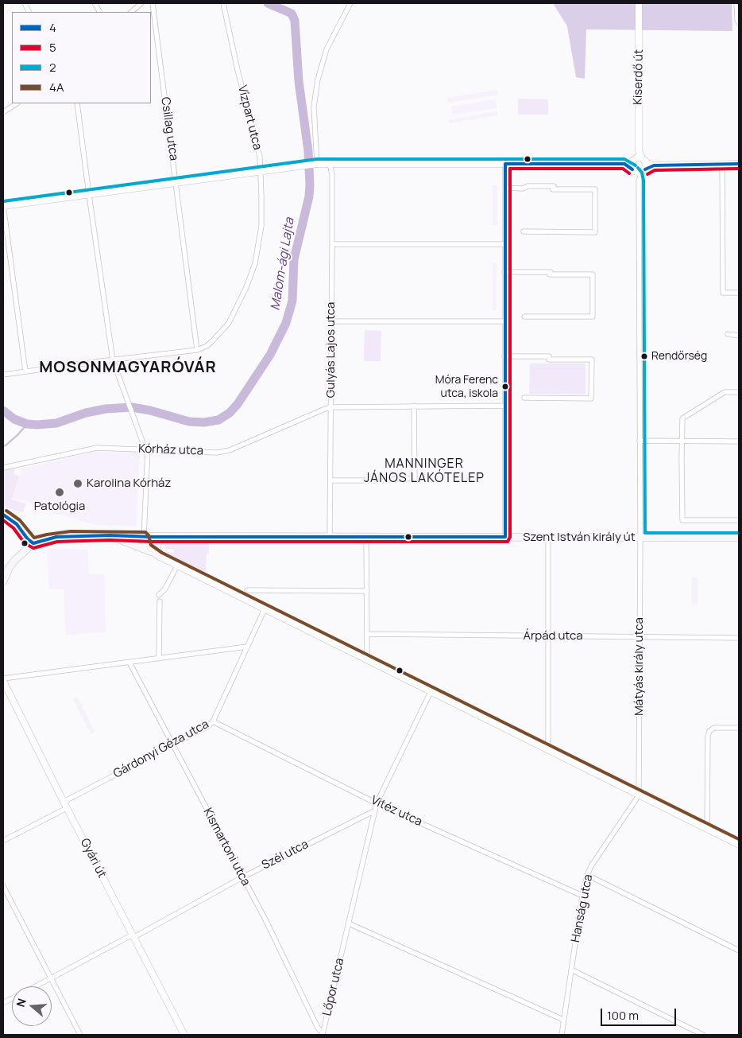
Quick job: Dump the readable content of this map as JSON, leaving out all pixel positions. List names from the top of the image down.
{
  "streets": {
    "main road": ["Szent István király út"],
    "street": [
      "Kiserdő út",
      "Vízpart utca",
      "Csillag utca",
      "Gulyás Lajos utca",
      "Kórház utca",
      "Árpád utca",
      "Mátyás király utca",
      "Gárdonyi Géza utca",
      "Vitéz utca",
      "Kismartoni utca",
      "Szél utca",
      "Gyári út",
      "Hanság utca",
      "Lőpor utca"
    ]
  },
  "crossings": [
    ["Vízpart utca", "Csillag utca"],
    ["Gulyás Lajos utca", "Kórház utca"],
    ["Gulyás Lajos utca", "Szent István király út"],
    ["Szent István király út", "Mátyás király utca"],
    ["Árpád utca", "Mátyás király utca"],
    ["Mátyás király utca", "Hanság utca"],
    ["Gárdonyi Géza utca", "Vitéz utca"],
    ["Gárdonyi Géza utca", "Kismartoni utca"],
    ["Gárdonyi Géza utca", "Gyári út"],
    ["Vitéz utca", "Hanság utca"],
    ["Vitéz utca", "Lőpor utca"],
    ["Kismartoni utca", "Szél utca"],
    ["Kismartoni utca", "Lőpor utca"],
    ["Szél utca", "Gyári út"],
    ["Szél utca", "Lőpor utca"]
  ],
  "districts": ["MOSONMAGYARÓVÁR", "MANNINGER JÁNOS LAKÓTELEP"],
  "water": ["Malom-ági Lajta"],
  "places": [
    "Rendőrség",
    "Móra Ferenc utca, iskola",
    "Karolina Kórház",
    "Patológia"
  ],
  "lines": [
    "transit line 2",
    "transit line 4",
    "transit line 5",
    "transit line 4A"
  ],
  "legend": [
    "4",
    "5",
    "2",
    "4A"
  ],
  "scale_bar": "100 m",
  "north": "left"
}
